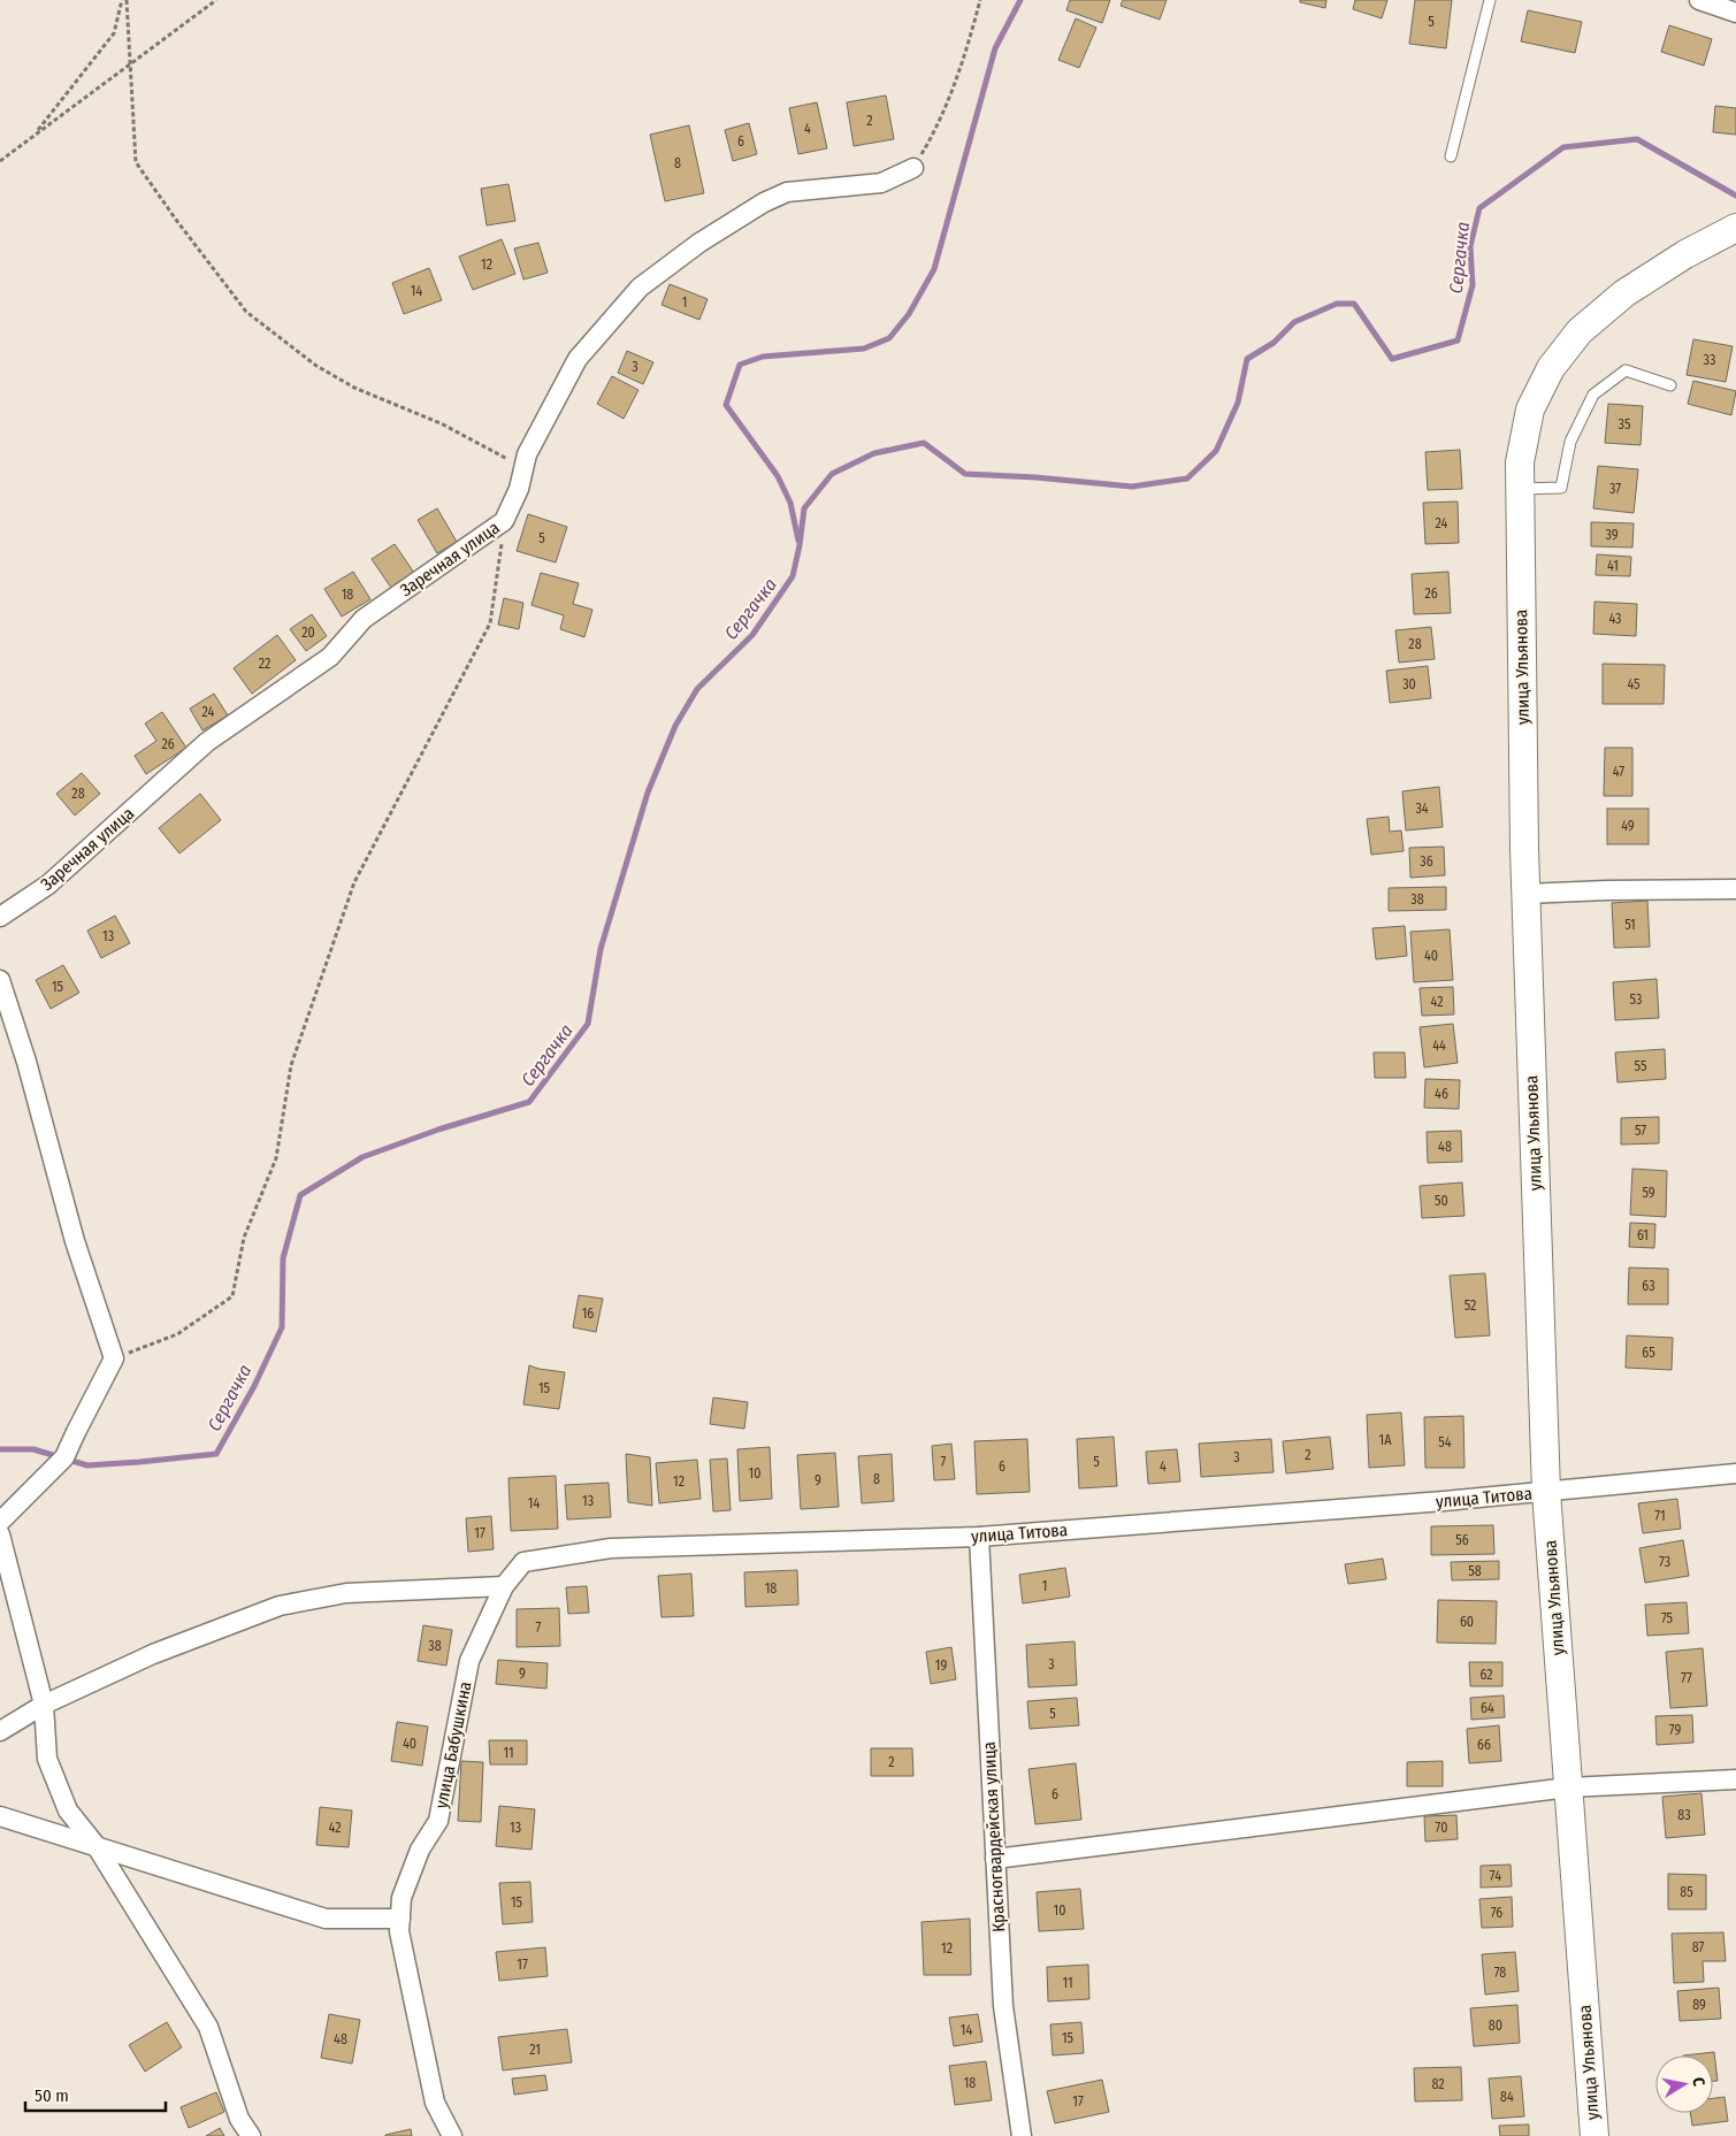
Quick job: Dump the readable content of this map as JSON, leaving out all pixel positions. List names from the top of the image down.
{
  "streets": {
    "main road": ["улица Ульянова"],
    "street": [
      "Заречная улица",
      "улица Титова",
      "улица Бабушкина",
      "Красногвардейская улица"
    ]
  },
  "crossings": [
    ["улица Ульянова", "улица Титова"],
    ["улица Титова", "улица Бабушкина"],
    ["улица Титова", "Красногвардейская улица"]
  ],
  "water": ["Сергачка"],
  "house_numbers": [
    "5",
    "2",
    "4",
    "6",
    "8",
    "12",
    "14",
    "1",
    "33",
    "3",
    "35",
    "37",
    "24",
    "39",
    "5",
    "41",
    "26",
    "18",
    "43",
    "20",
    "28",
    "22",
    "30",
    "45",
    "24",
    "26",
    "47",
    "28",
    "34",
    "49",
    "36",
    "38",
    "51",
    "13",
    "40",
    "15",
    "53",
    "42",
    "44",
    "55",
    "46",
    "57",
    "48",
    "59",
    "50",
    "61",
    "63",
    "52",
    "16",
    "65",
    "15",
    "1А",
    "54",
    "2",
    "3",
    "7",
    "5",
    "6",
    "4",
    "10",
    "8",
    "9",
    "12",
    "13",
    "14",
    "71",
    "17",
    "56",
    "73",
    "58",
    "1",
    "18",
    "75",
    "60",
    "7",
    "38",
    "3",
    "19",
    "9",
    "62",
    "77",
    "64",
    "5",
    "79",
    "40",
    "66",
    "11",
    "2",
    "6",
    "83",
    "42",
    "13",
    "70",
    "74",
    "85",
    "15",
    "10",
    "76",
    "87",
    "12",
    "17",
    "78",
    "11",
    "89",
    "80",
    "14",
    "15",
    "48",
    "21",
    "18",
    "82",
    "84",
    "17"
  ],
  "scale_bar": "50 m",
  "north": "right"
}
